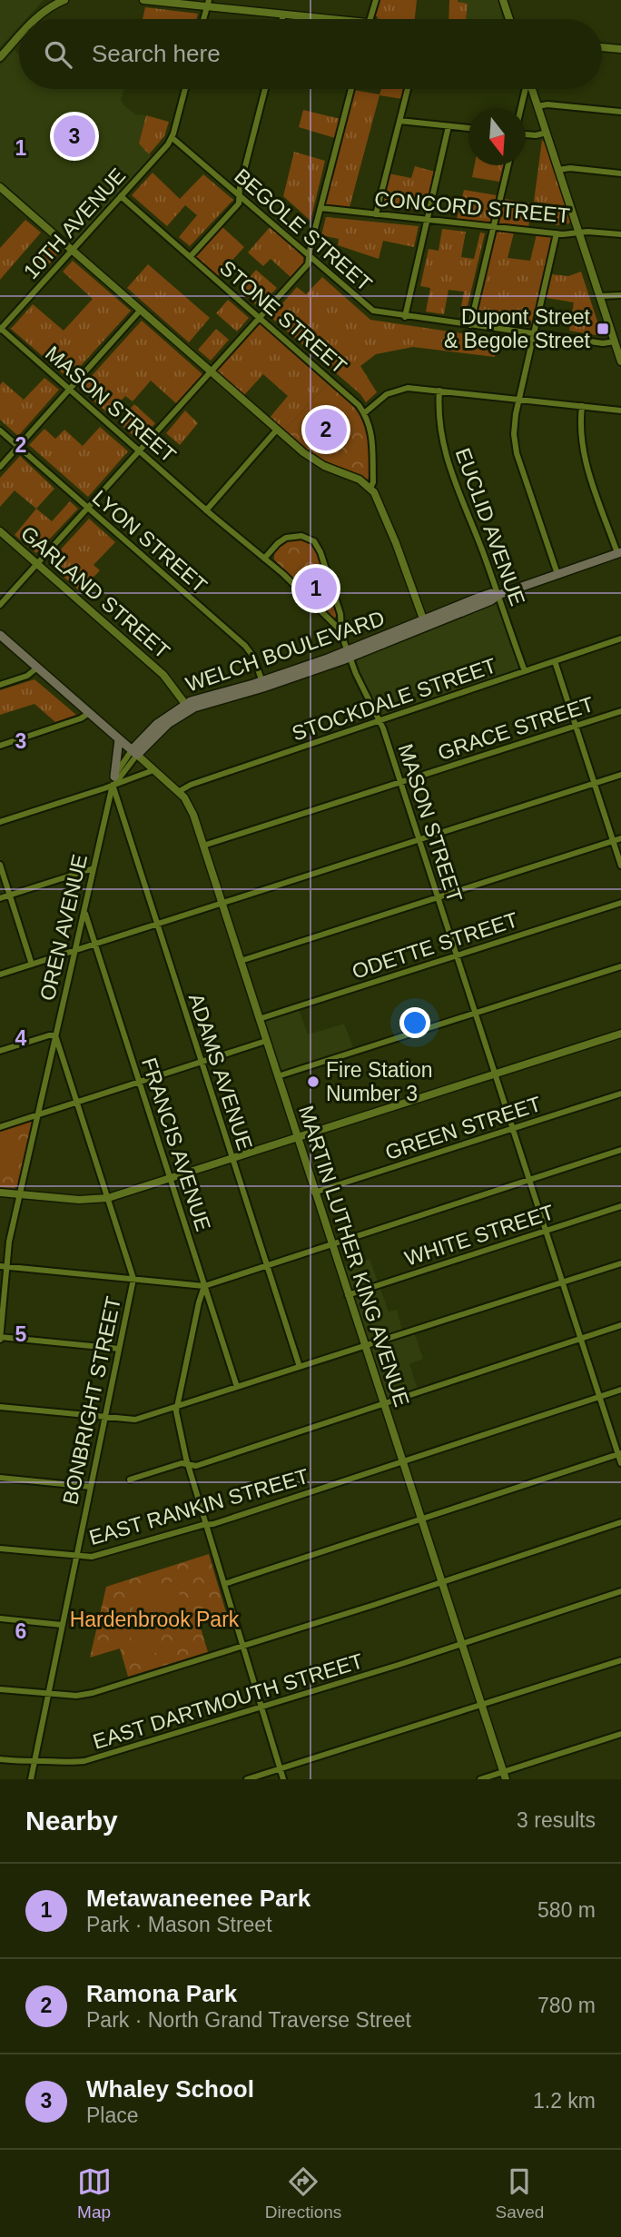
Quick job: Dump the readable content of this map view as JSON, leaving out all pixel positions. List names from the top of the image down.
{
  "streets": {
    "main road": ["WELCH BOULEVARD", "MARTIN LUTHER KING AVENUE"],
    "street": [
      "CONCORD STREET",
      "10TH AVENUE",
      "BEGOLE STREET",
      "STONE STREET",
      "MASON STREET",
      "EUCLID AVENUE",
      "LYON STREET",
      "GARLAND STREET",
      "STOCKDALE STREET",
      "GRACE STREET",
      "OREN AVENUE",
      "ODETTE STREET",
      "ADAMS AVENUE",
      "GREEN STREET",
      "FRANCIS AVENUE",
      "WHITE STREET",
      "BONBRIGHT STREET",
      "EAST RANKIN STREET",
      "EAST DARTMOUTH STREET"
    ]
  },
  "crossings": [
    ["10TH AVENUE", "BEGOLE STREET"],
    ["10TH AVENUE", "STONE STREET"],
    ["10TH AVENUE", "MASON STREET"],
    ["MASON STREET", "WELCH BOULEVARD"],
    ["MASON STREET", "STOCKDALE STREET"],
    ["MASON STREET", "GRACE STREET"],
    ["MASON STREET", "ODETTE STREET"],
    ["MASON STREET", "GREEN STREET"],
    ["MASON STREET", "WHITE STREET"],
    ["MASON STREET", "EAST RANKIN STREET"],
    ["EUCLID AVENUE", "WELCH BOULEVARD"],
    ["EUCLID AVENUE", "STOCKDALE STREET"],
    ["LYON STREET", "WELCH BOULEVARD"],
    ["GARLAND STREET", "WELCH BOULEVARD"],
    ["WELCH BOULEVARD", "OREN AVENUE"],
    ["WELCH BOULEVARD", "MARTIN LUTHER KING AVENUE"],
    ["STOCKDALE STREET", "MARTIN LUTHER KING AVENUE"],
    ["GRACE STREET", "MARTIN LUTHER KING AVENUE"],
    ["OREN AVENUE", "ADAMS AVENUE"],
    ["OREN AVENUE", "FRANCIS AVENUE"],
    ["OREN AVENUE", "MARTIN LUTHER KING AVENUE"],
    ["OREN AVENUE", "BONBRIGHT STREET"],
    ["ODETTE STREET", "MARTIN LUTHER KING AVENUE"],
    ["GREEN STREET", "MARTIN LUTHER KING AVENUE"],
    ["WHITE STREET", "MARTIN LUTHER KING AVENUE"],
    ["MARTIN LUTHER KING AVENUE", "EAST RANKIN STREET"],
    ["MARTIN LUTHER KING AVENUE", "EAST DARTMOUTH STREET"],
    ["BONBRIGHT STREET", "EAST RANKIN STREET"],
    ["BONBRIGHT STREET", "EAST DARTMOUTH STREET"]
  ],
  "parks": ["Hardenbrook Park"],
  "places": {
    "transit": ["Dupont Street & Begole Street"],
    "other": ["Fire Station Number 3"]
  },
  "north": "bottom",
  "page": {
    "search": "Search here",
    "pins": ["3", "2", "1"],
    "heading": ["Nearby", "3 results"],
    "list": [
      {
        "mark": "1",
        "name": "Metawaneenee Park",
        "note": "Park · Mason Street",
        "value": "580 m"
      },
      {
        "mark": "2",
        "name": "Ramona Park",
        "note": "Park · North Grand Traverse Street",
        "value": "780 m"
      },
      {
        "mark": "3",
        "name": "Whaley School",
        "note": "Place",
        "value": "1.2 km"
      }
    ],
    "nav": ["Map", "Directions", "Saved"]
  },
  "grid": {
    "rows": [
      "1",
      "2",
      "3",
      "4",
      "5",
      "6"
    ]
  }
}
